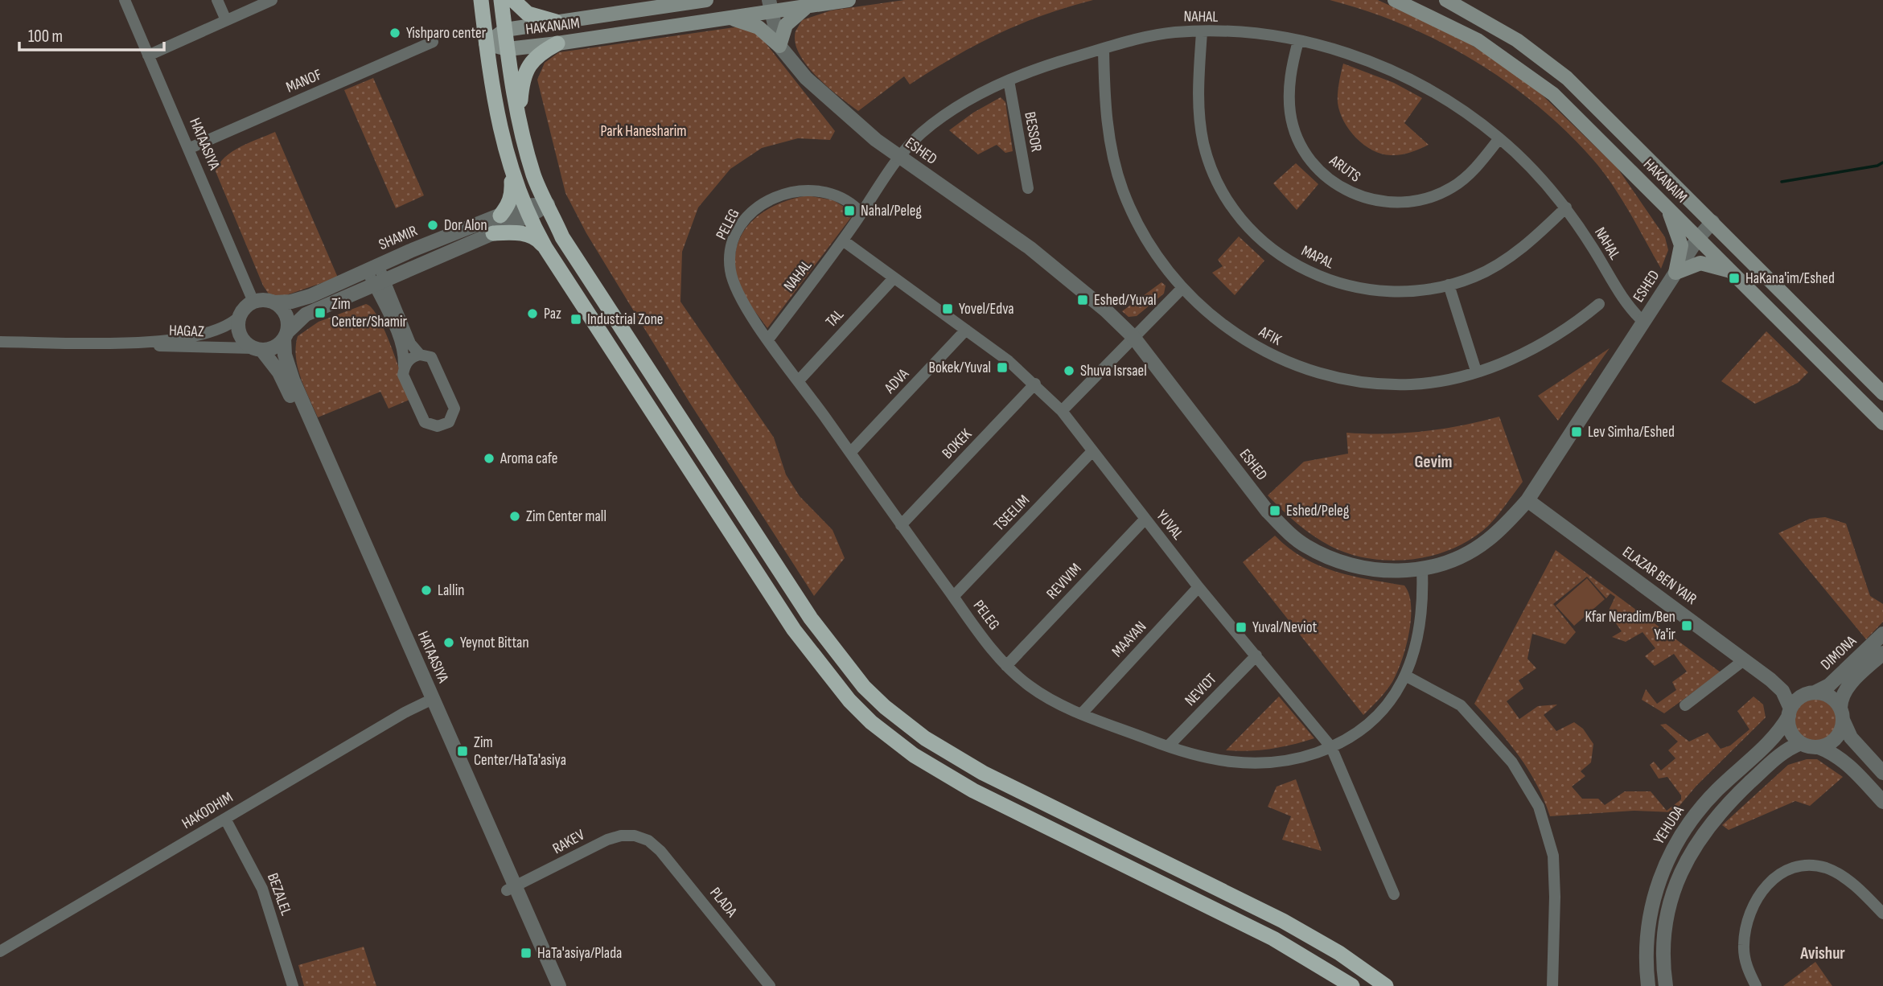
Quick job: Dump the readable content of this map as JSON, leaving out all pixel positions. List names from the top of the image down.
{
  "streets": {
    "main road": ["HAKANAIM"],
    "street": [
      "NAHAL",
      "MANOF",
      "BESSOR",
      "HATAASIYA",
      "ESHED",
      "ARUTS",
      "PELEG",
      "SHAMIR",
      "MAPAL",
      "TAL",
      "HAGAZ",
      "AFIK",
      "ADVA",
      "BOKEK",
      "TSEELIM",
      "YUVAL",
      "ELAZAR BEN YAIR",
      "REVIVIM",
      "MAAYAN",
      "DIMONA",
      "NEVIOT",
      "HAKODHIM",
      "YEHUDA",
      "RAKEV",
      "BEZALEL",
      "PLADA"
    ]
  },
  "crossings": [
    ["NAHAL", "BESSOR"],
    ["NAHAL", "ESHED"],
    ["NAHAL", "ARUTS"],
    ["NAHAL", "PELEG"],
    ["NAHAL", "MAPAL"],
    ["NAHAL", "AFIK"],
    ["NAHAL", "YUVAL"],
    ["HAKANAIM", "ESHED"],
    ["MANOF", "HATAASIYA"],
    ["HATAASIYA", "SHAMIR"],
    ["HATAASIYA", "HAGAZ"],
    ["HATAASIYA", "HAKODHIM"],
    ["HATAASIYA", "RAKEV"],
    ["ESHED", "PELEG"],
    ["ESHED", "ELAZAR BEN YAIR"],
    ["PELEG", "TAL"],
    ["PELEG", "ADVA"],
    ["PELEG", "BOKEK"],
    ["PELEG", "TSEELIM"],
    ["PELEG", "YUVAL"],
    ["PELEG", "REVIVIM"],
    ["PELEG", "MAAYAN"],
    ["PELEG", "NEVIOT"],
    ["SHAMIR", "HAGAZ"],
    ["TAL", "YUVAL"],
    ["ADVA", "YUVAL"],
    ["BOKEK", "YUVAL"],
    ["TSEELIM", "YUVAL"],
    ["YUVAL", "REVIVIM"],
    ["YUVAL", "MAAYAN"],
    ["YUVAL", "NEVIOT"],
    ["ELAZAR BEN YAIR", "DIMONA"],
    ["ELAZAR BEN YAIR", "YEHUDA"],
    ["DIMONA", "YEHUDA"],
    ["HAKODHIM", "BEZALEL"],
    ["RAKEV", "PLADA"]
  ],
  "districts": ["Gevim", "Avishur"],
  "parks": ["Park Hanesharim"],
  "places": {
    "other": [
      "Yishparo center",
      "Dor Alon",
      "Paz",
      "Shuva Isrsael",
      "Aroma cafe",
      "Zim Center mall",
      "Lallin",
      "Yeynot Bittan"
    ],
    "transit": [
      "Nahal/Peleg",
      "HaKana'im/Eshed",
      "Eshed/Yuval",
      "Yovel/Edva",
      "Zim Center/Shamir",
      "Industrial Zone",
      "Bokek/Yuval",
      "Lev Simha/Eshed",
      "Eshed/Peleg",
      "Kfar Neradim/Ben Ya'ir",
      "Yuval/Neviot",
      "Zim Center/HaTa'asiya",
      "HaTa'asiya/Plada"
    ]
  },
  "scale_bar": "100 m"
}
